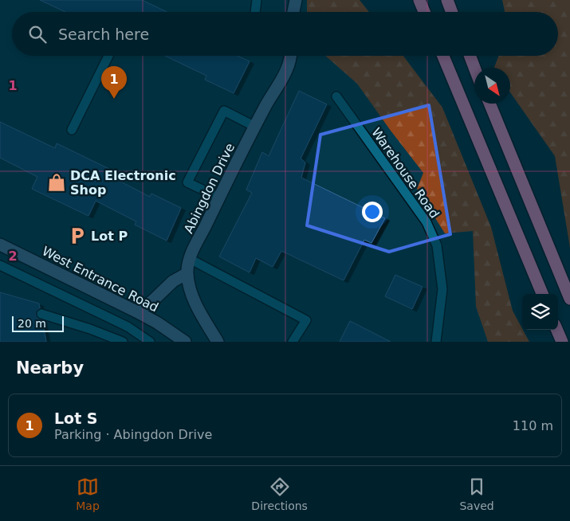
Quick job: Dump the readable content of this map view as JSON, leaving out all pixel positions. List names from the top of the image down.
{
  "streets": {
    "main road": ["Abingdon Drive", "West Entrance Road"],
    "lane": ["Warehouse Road"]
  },
  "places": {
    "shop": ["DCA Electronic Shop"],
    "parking": ["Lot P"]
  },
  "scale_bar": "20 m",
  "north": "bottom right",
  "page": {
    "search": "Search here",
    "pins": "1",
    "scale": "20 m",
    "heading": "Nearby",
    "list": [
      {
        "mark": "1",
        "name": "Lot S",
        "note": "Parking · Abingdon Drive",
        "value": "110 m"
      }
    ],
    "nav": ["Map", "Directions", "Saved"]
  },
  "grid": {
    "rows": ["1", "2"]
  }
}
